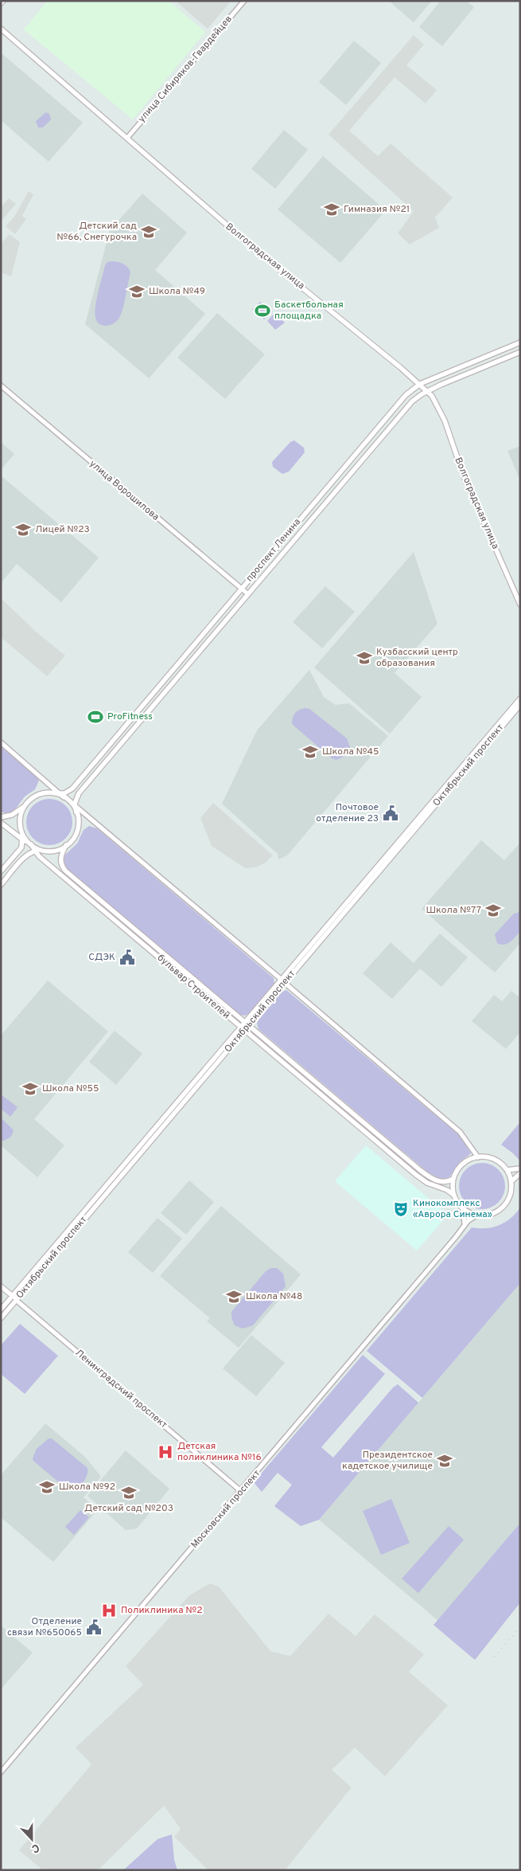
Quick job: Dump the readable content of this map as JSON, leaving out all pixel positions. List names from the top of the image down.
{
  "streets": {
    "main road": [
      "Волгоградская улица",
      "проспект Ленина",
      "Октябрьский проспект",
      "бульвар Строителей",
      "Ленинградский проспект"
    ],
    "street": ["улица Сибиряков-Гвардейцев", "улица Ворошилова", "Московский проспект"]
  },
  "crossings": [
    ["улица Сибиряков-Гвардейцев", "Волгоградская улица"],
    ["Волгоградская улица", "проспект Ленина"],
    ["улица Ворошилова", "проспект Ленина"],
    ["проспект Ленина", "бульвар Строителей"],
    ["Октябрьский проспект", "бульвар Строителей"],
    ["Октябрьский проспект", "Ленинградский проспект"],
    ["бульвар Строителей", "Московский проспект"],
    ["Ленинградский проспект", "Московский проспект"]
  ],
  "places": {
    "school or university": [
      "Гимназия №21",
      "Детский сад №66, Снегурочка",
      "Школа №49",
      "Лицей №23",
      "Кузбасский центр образования",
      "Школа №45",
      "Школа №77",
      "Школа №55",
      "Школа №48",
      "Президентское кадетское училище",
      "Школа №92",
      "Детский сад №203"
    ],
    "sports": ["Баскетбольная площадка", "ProFitness"],
    "public building": ["Почтовое отделение 23", "СДЭК", "Отделение связи №650065"],
    "theatre": ["Кинокомплекс «Аврора Синема»"],
    "hospital": ["Детская поликлиника №16", "Поликлиника №2"]
  },
  "north": "bottom"
}
